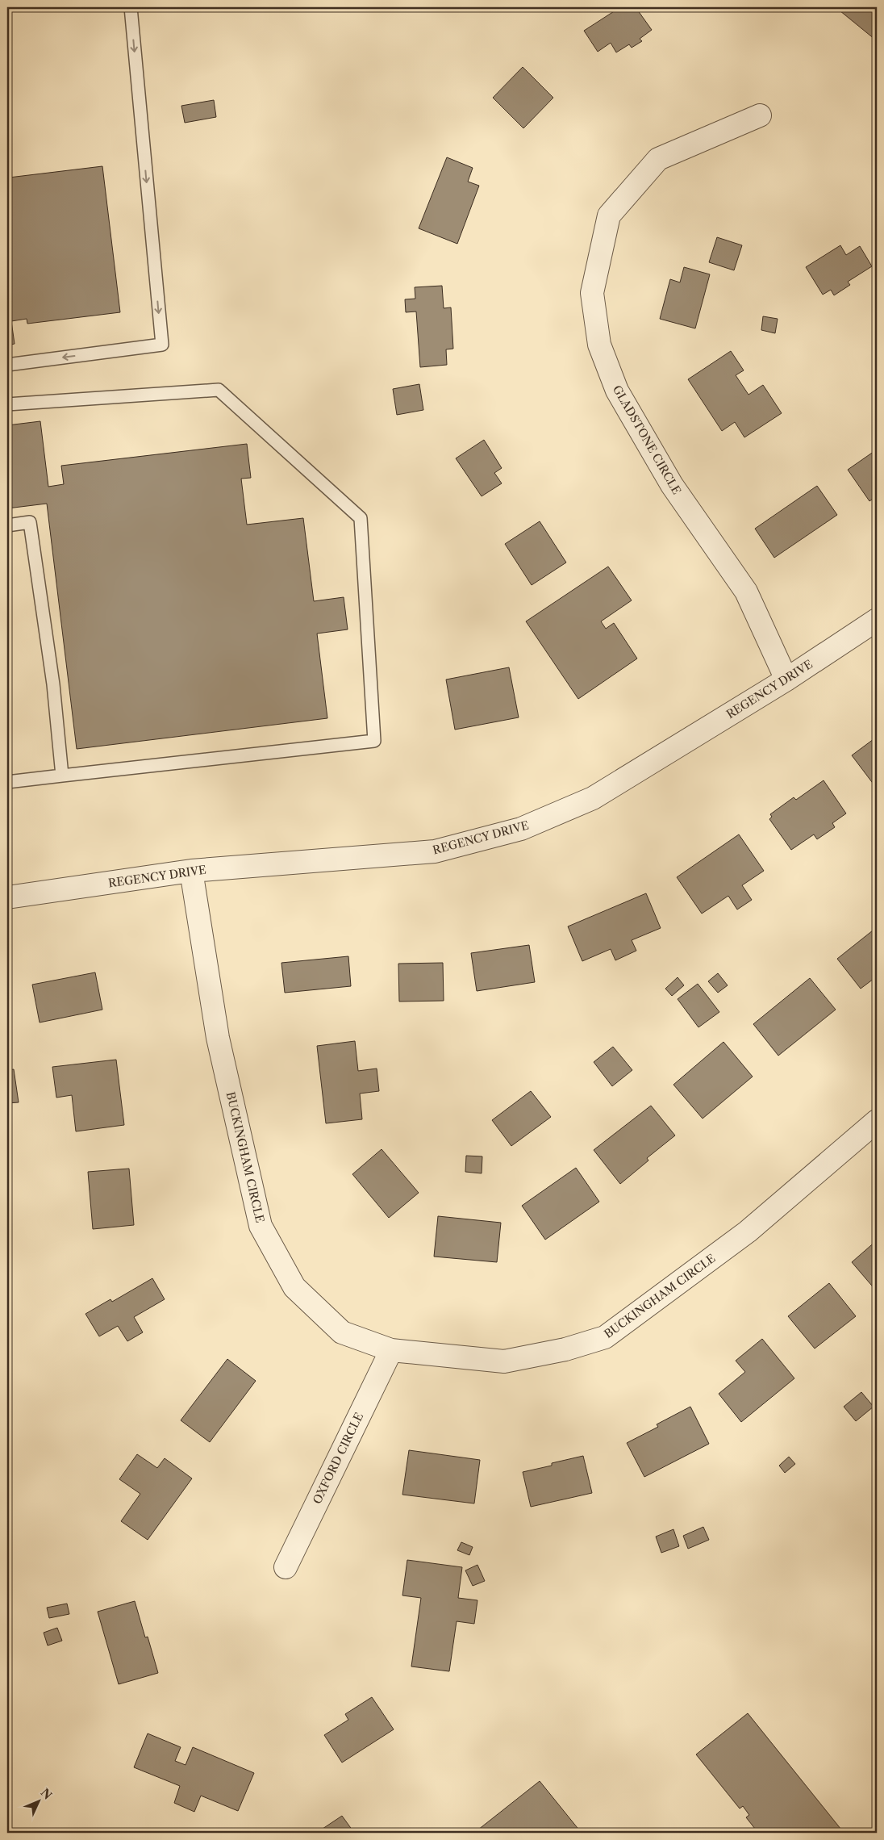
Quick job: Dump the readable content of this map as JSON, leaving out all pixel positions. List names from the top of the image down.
{
  "streets": {
    "street": [
      "GLADSTONE CIRCLE",
      "REGENCY DRIVE",
      "BUCKINGHAM CIRCLE",
      "OXFORD CIRCLE"
    ]
  },
  "crossings": [
    ["GLADSTONE CIRCLE", "REGENCY DRIVE"],
    ["REGENCY DRIVE", "BUCKINGHAM CIRCLE"],
    ["BUCKINGHAM CIRCLE", "OXFORD CIRCLE"]
  ],
  "north": "top right"
}
